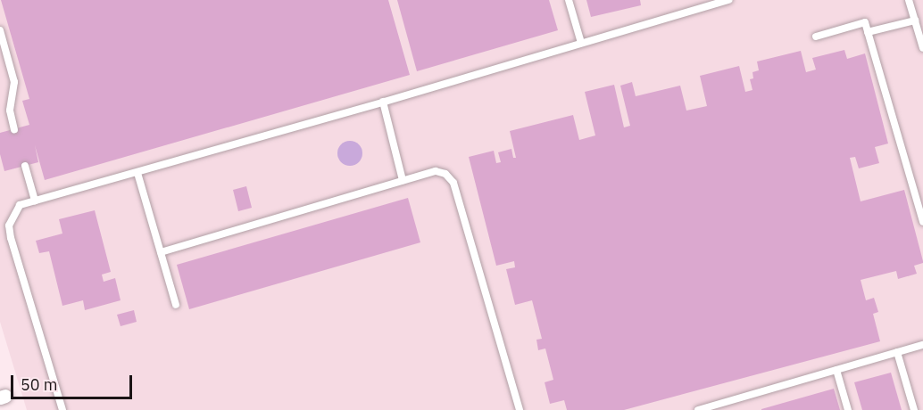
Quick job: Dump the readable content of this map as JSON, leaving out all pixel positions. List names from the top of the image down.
{
  "scale_bar": "50 m"
}
